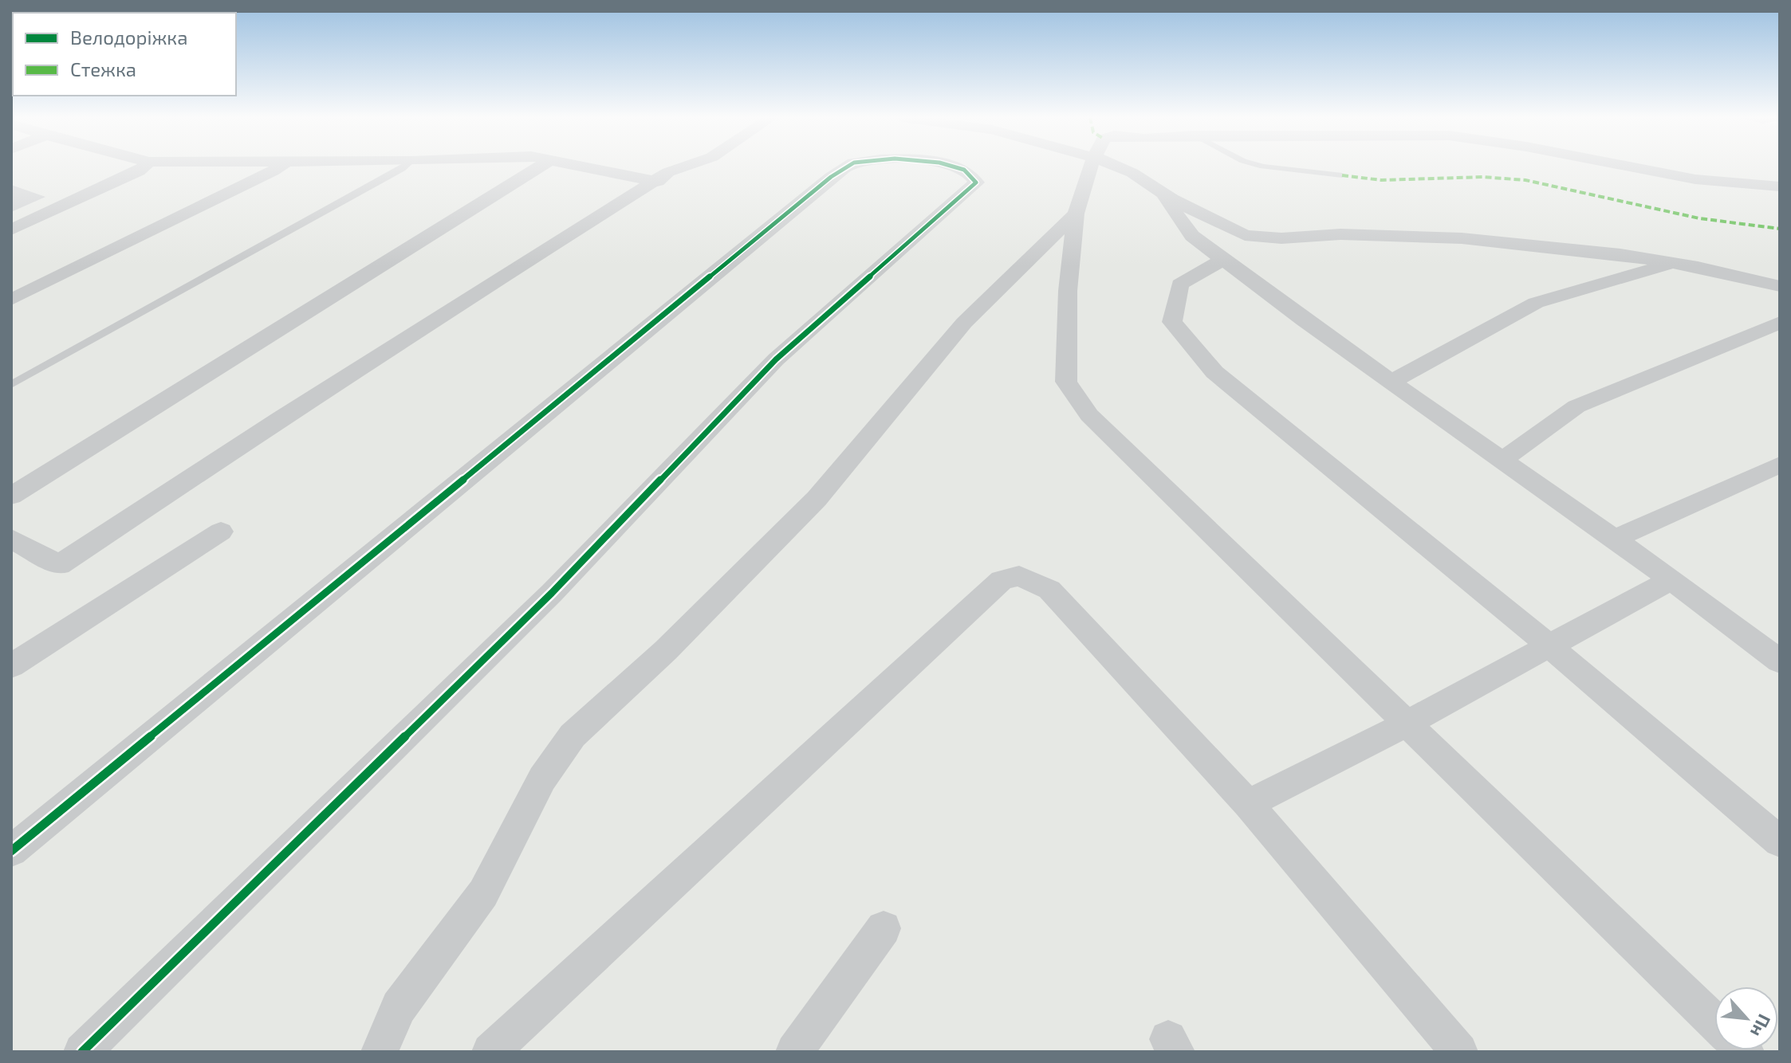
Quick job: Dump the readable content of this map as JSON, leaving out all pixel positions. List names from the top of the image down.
{
  "legend": ["Велодоріжка", "Стежка"],
  "north": "bottom right"
}
